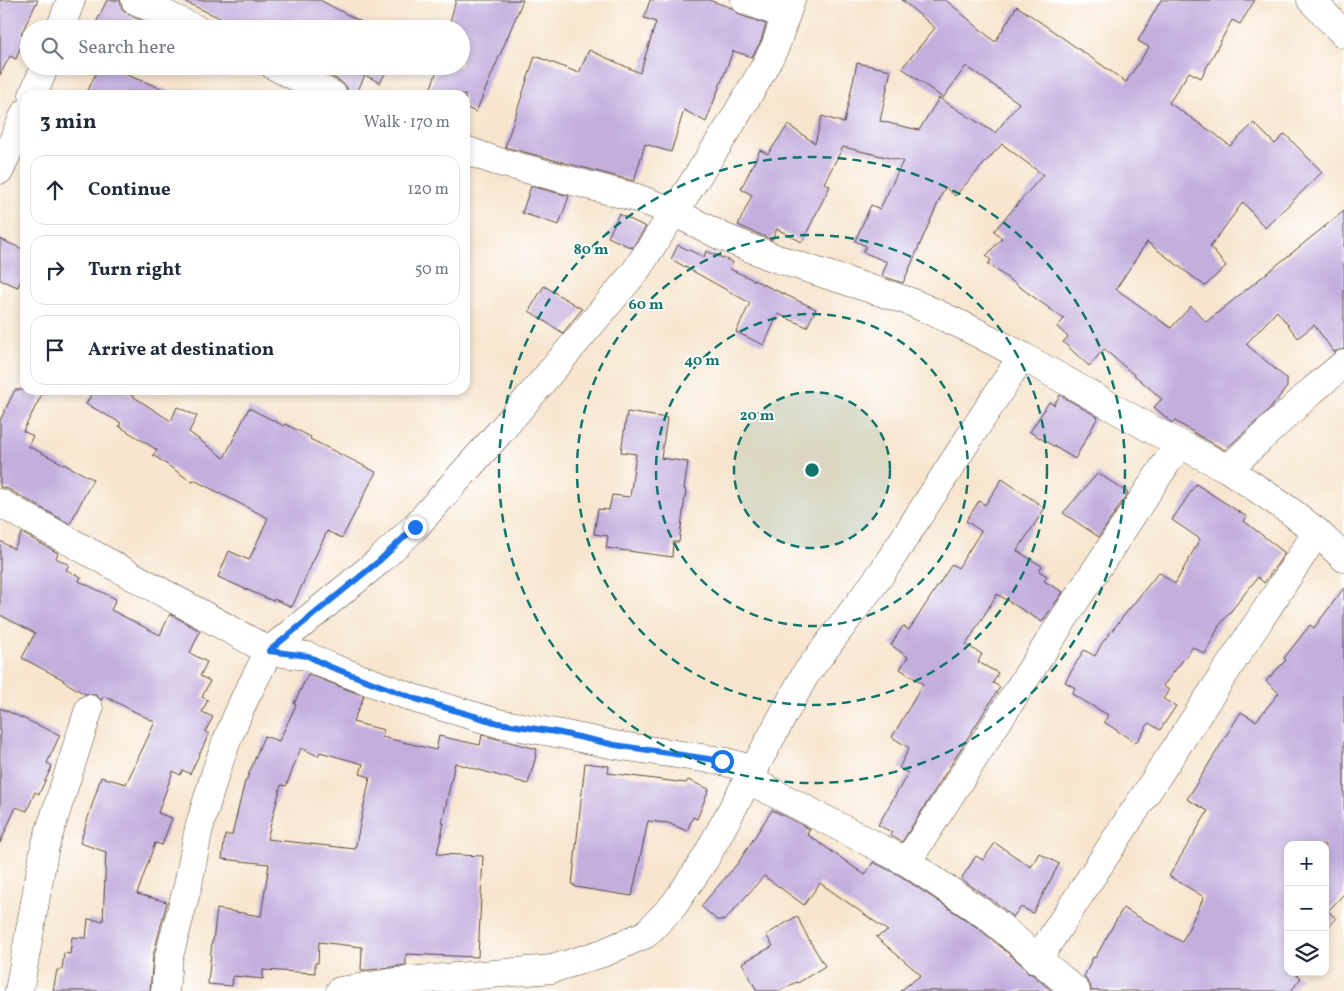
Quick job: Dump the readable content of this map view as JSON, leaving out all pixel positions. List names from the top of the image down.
{
  "page": {
    "search": "Search here",
    "heading": ["3 min", "Walk · 170 m"],
    "list": [
      ["Continue", "120 m"],
      ["Turn right", "50 m"],
      "Arrive at destination"
    ],
    "map_buttons": ["+", "−"]
  },
  "rings": [
    "80 m",
    "60 m",
    "40 m",
    "20 m"
  ]
}
